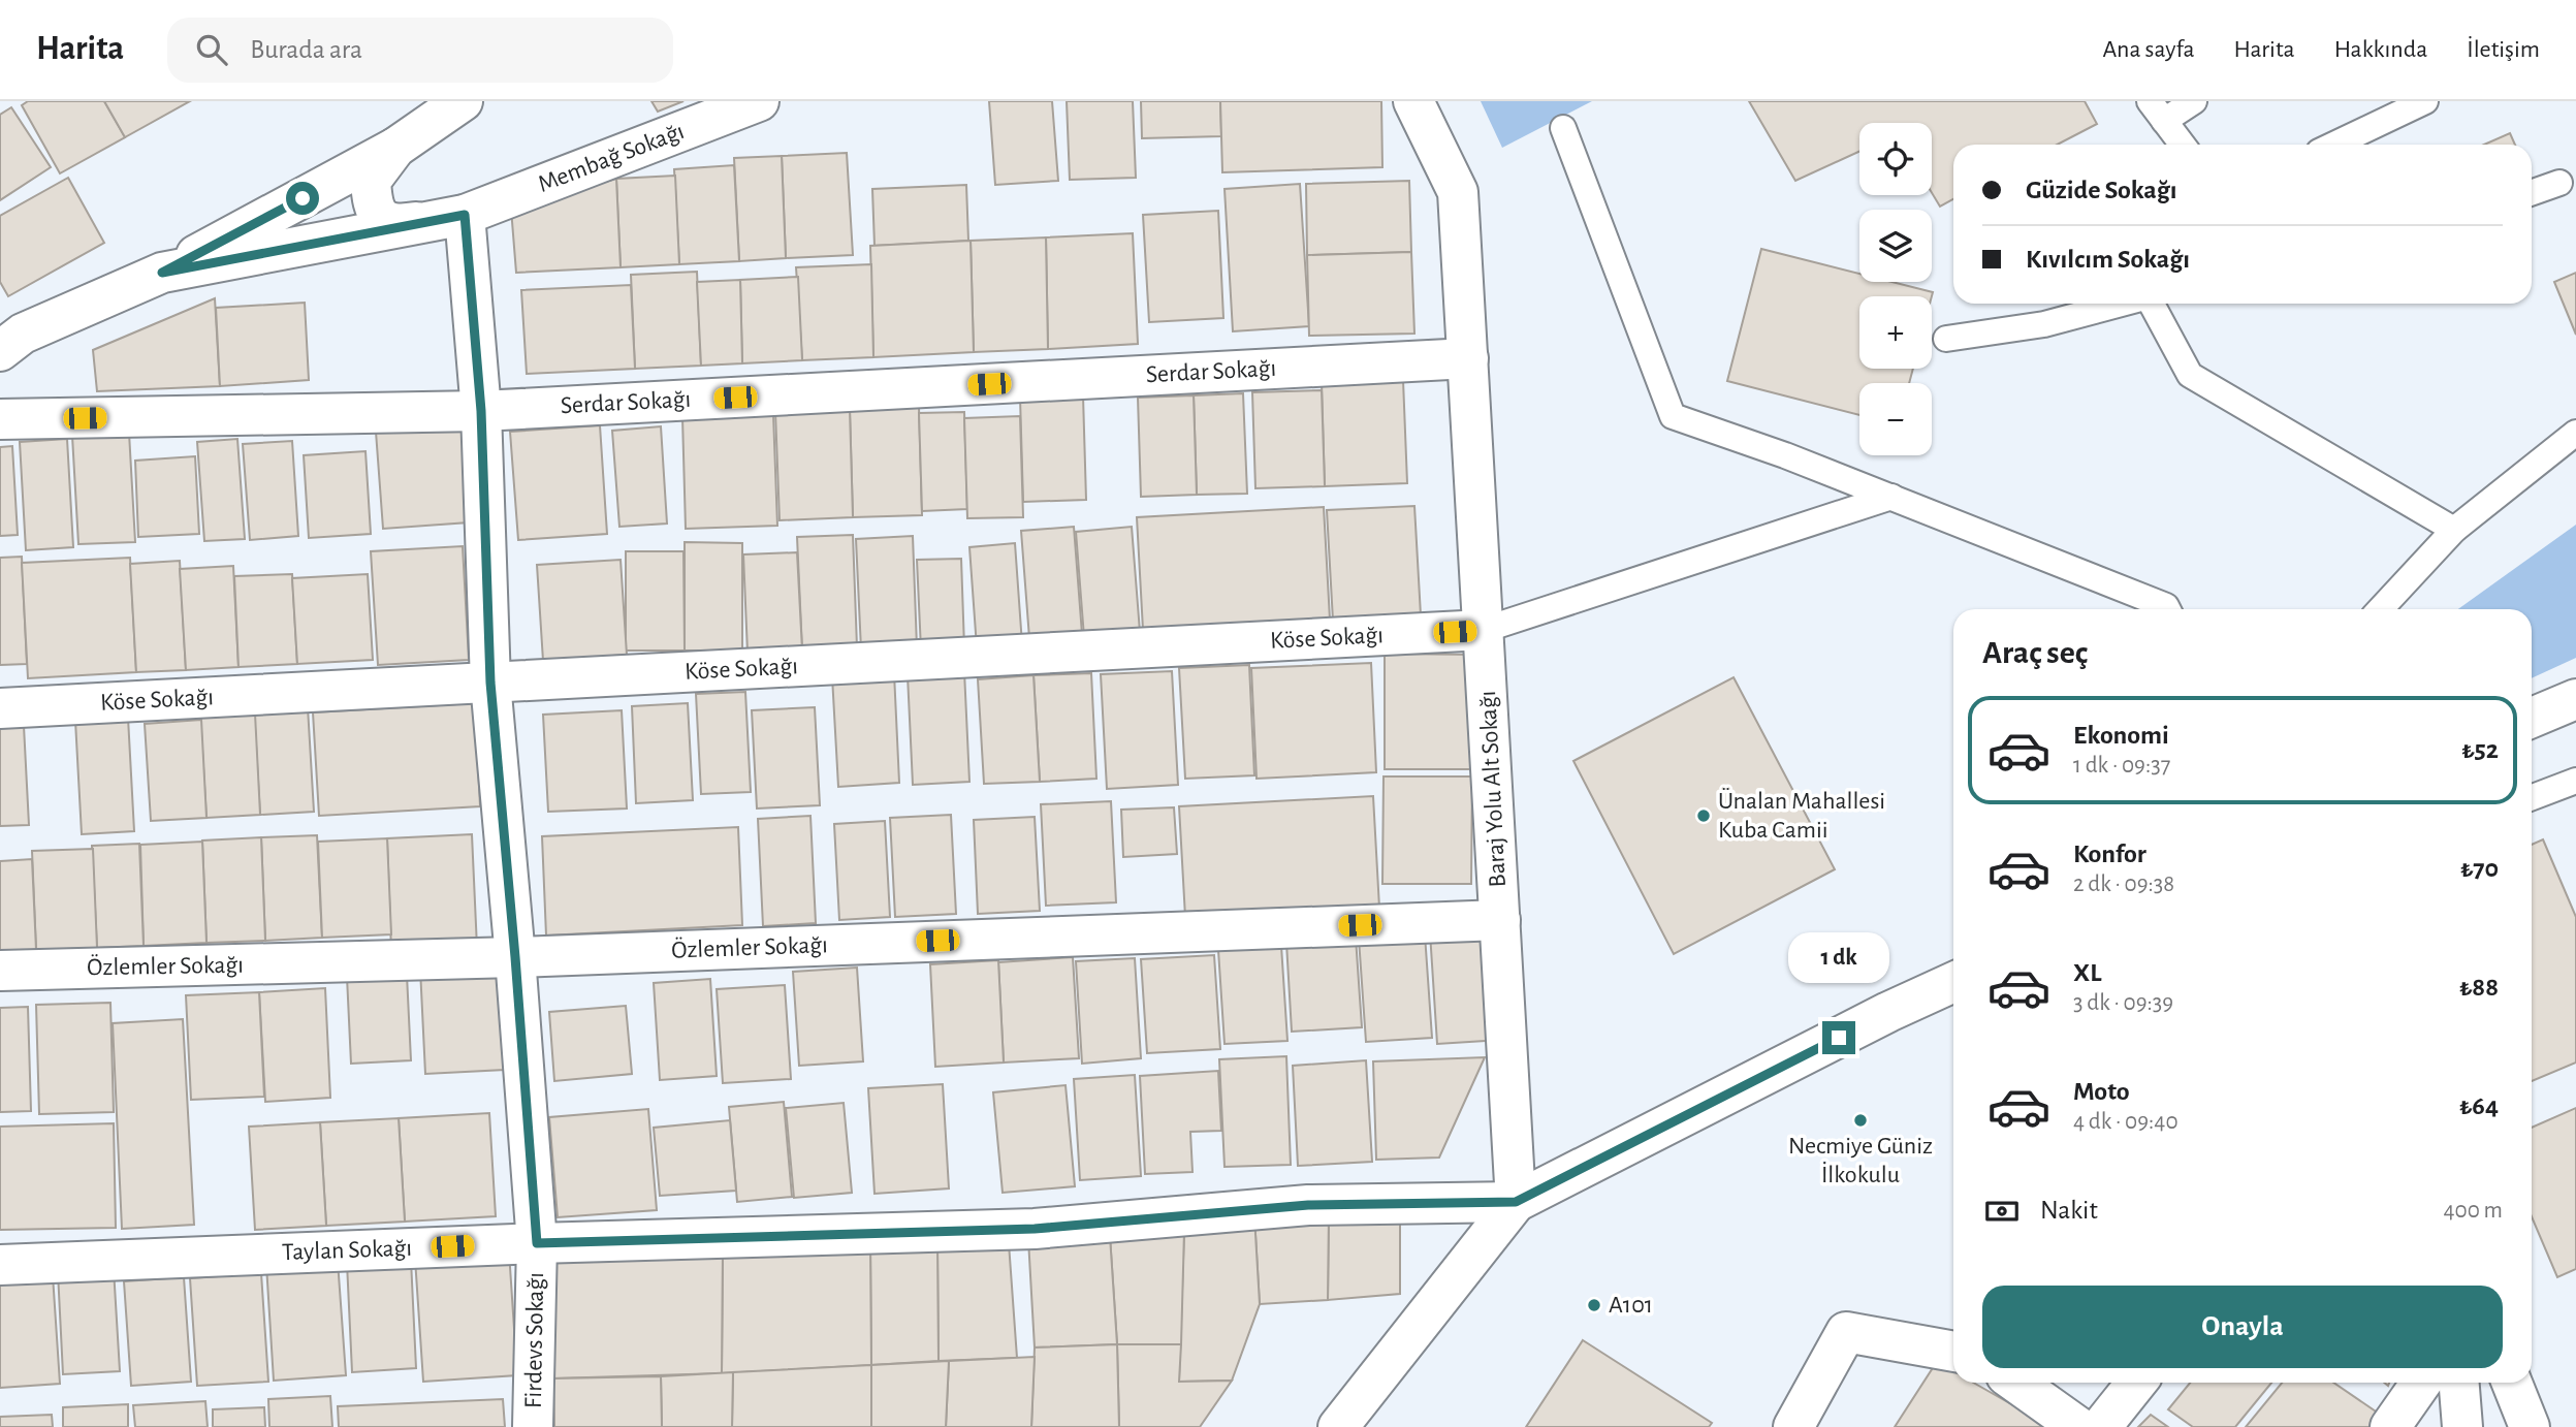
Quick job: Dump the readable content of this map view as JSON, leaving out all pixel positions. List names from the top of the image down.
{
  "streets": {
    "street": [
      "Membağ Sokağı",
      "Serdar Sokağı",
      "Köse Sokağı",
      "Baraj Yolu Alt Sokağı",
      "Özlemler Sokağı",
      "Taylan Sokağı",
      "Firdevs Sokağı"
    ]
  },
  "crossings": [
    ["Membağ Sokağı", "Firdevs Sokağı"],
    ["Serdar Sokağı", "Baraj Yolu Alt Sokağı"],
    ["Serdar Sokağı", "Firdevs Sokağı"],
    ["Köse Sokağı", "Baraj Yolu Alt Sokağı"],
    ["Köse Sokağı", "Firdevs Sokağı"],
    ["Baraj Yolu Alt Sokağı", "Özlemler Sokağı"],
    ["Baraj Yolu Alt Sokağı", "Taylan Sokağı"],
    ["Özlemler Sokağı", "Firdevs Sokağı"],
    ["Taylan Sokağı", "Firdevs Sokağı"]
  ],
  "places": ["Ünalan Mahallesi Kuba Camii", "Necmiye Güniz İlkokulu", "A101"],
  "page": {
    "header": "Harita",
    "search": "Burada ara",
    "nav": [
      "Ana sayfa",
      "Harita",
      "Hakkında",
      "İletişim"
    ],
    "map_buttons": ["+", "−"],
    "banner": ["Güzide Sokağı", "Kıvılcım Sokağı"],
    "heading": "Araç seç",
    "list": [
      {
        "name": "Ekonomi",
        "note": "1 dk · 09:37",
        "value": "₺52"
      },
      {
        "name": "Konfor",
        "note": "2 dk · 09:38",
        "value": "₺70"
      },
      {
        "name": "XL",
        "note": "3 dk · 09:39",
        "value": "₺88"
      },
      {
        "name": "Moto",
        "note": "4 dk · 09:40",
        "value": "₺64"
      }
    ],
    "bubble": "1 dk",
    "pay": ["Nakit", "400 m"],
    "buttons": "Onayla"
  }
}
